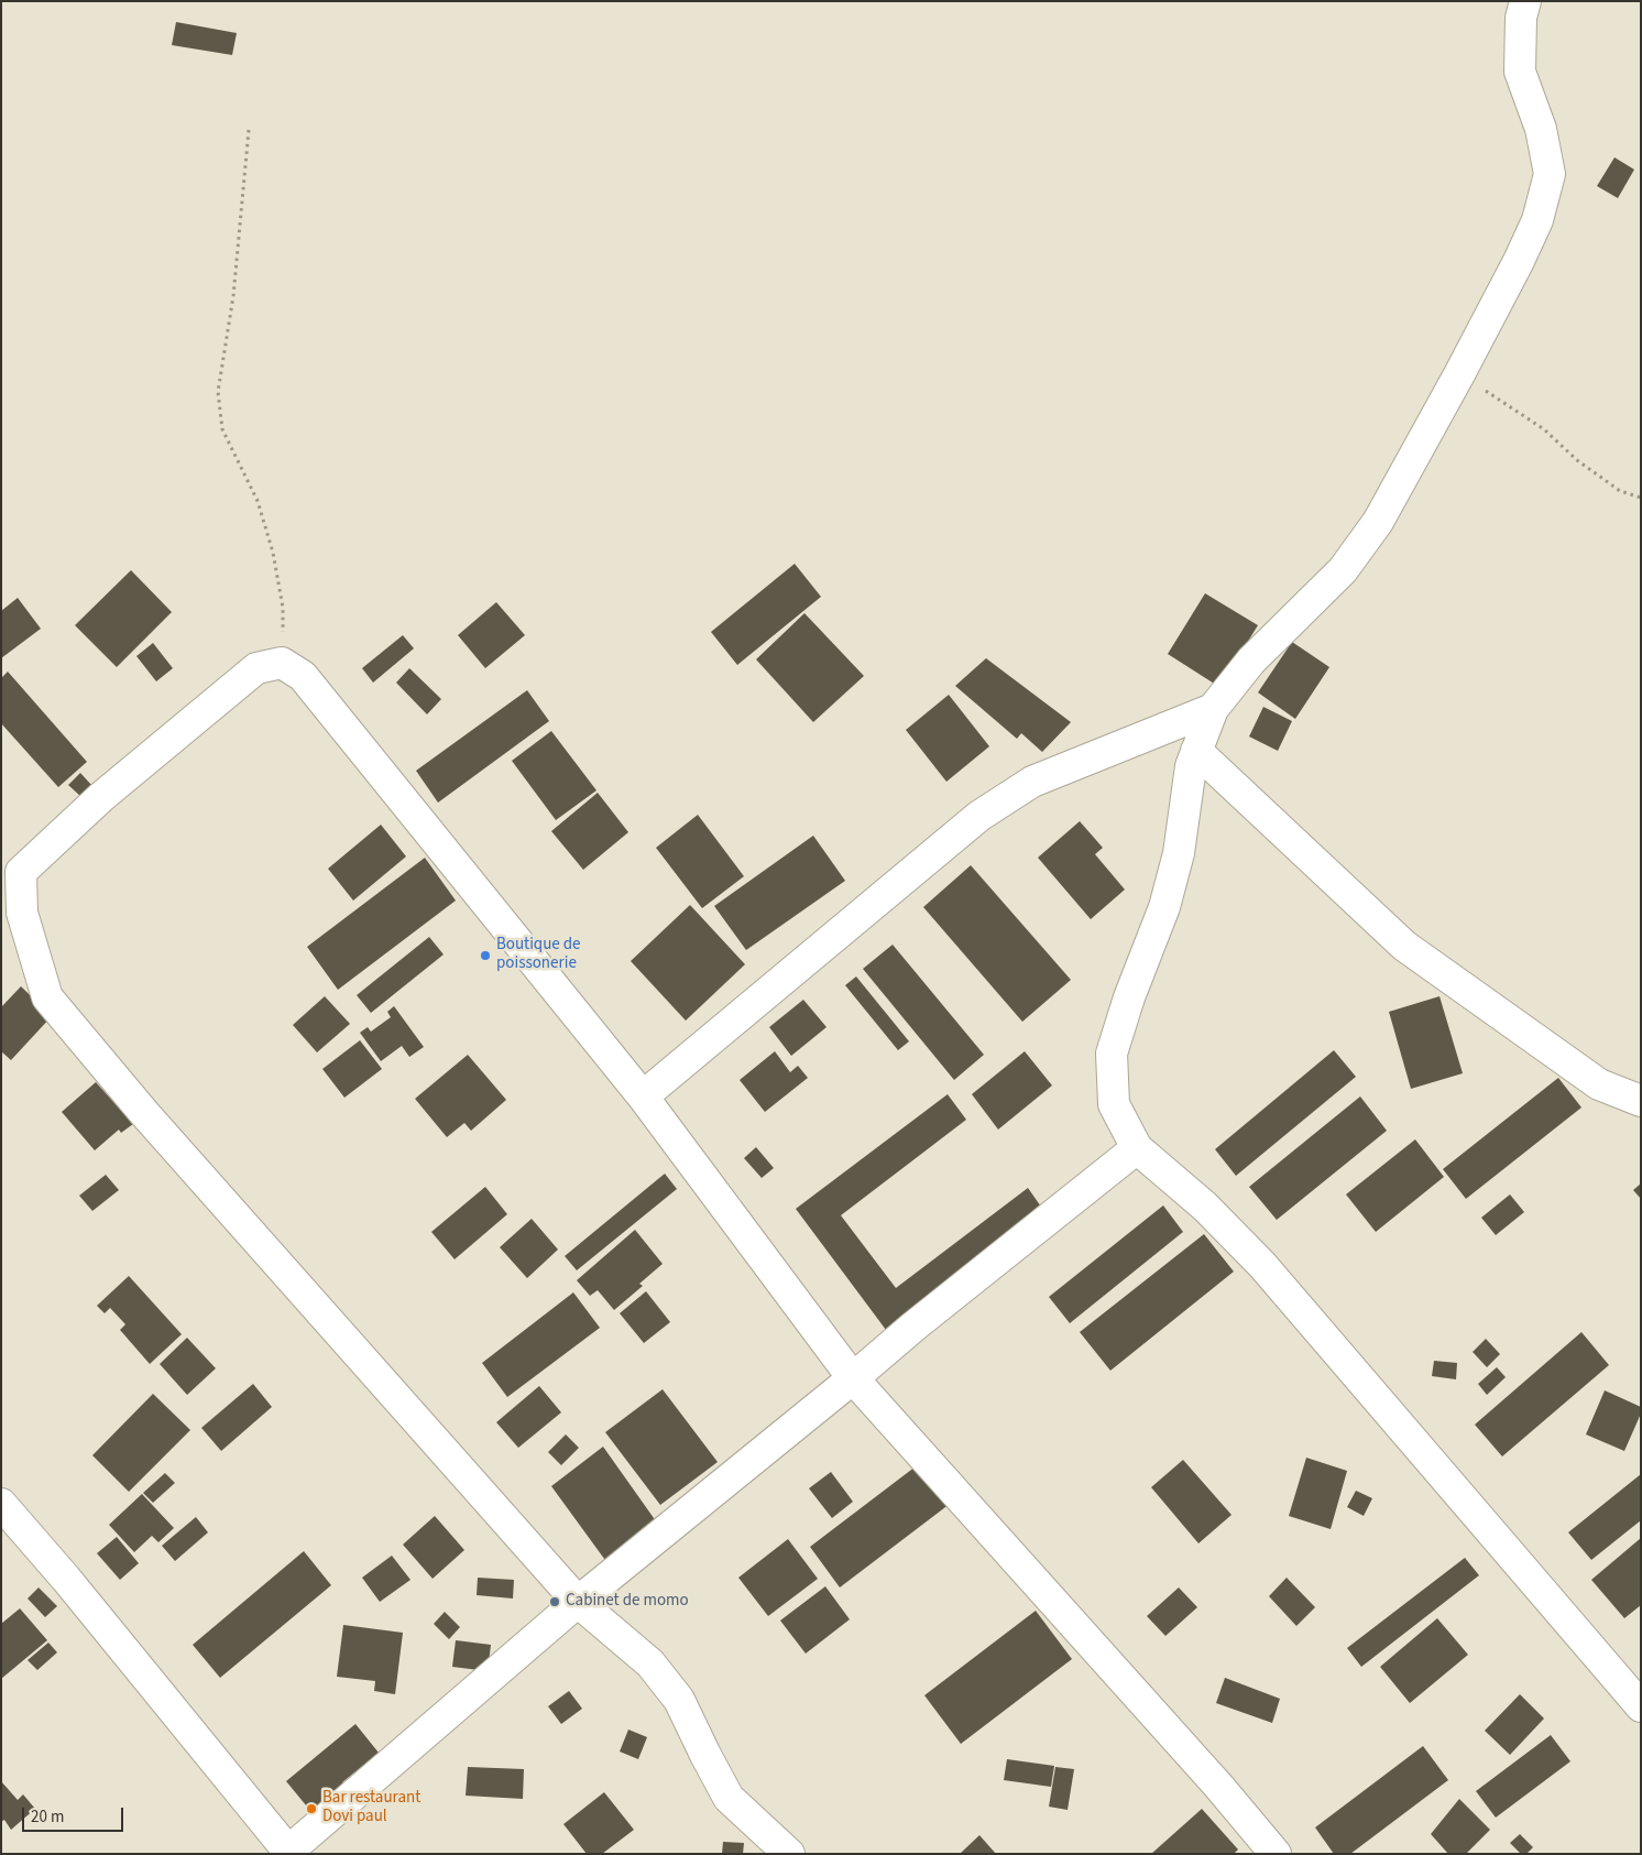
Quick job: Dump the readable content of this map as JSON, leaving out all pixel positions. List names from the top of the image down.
{
  "places": ["Boutique de poissonerie", "Cabinet de momo", "Bar restaurant Dovi paul"],
  "scale_bar": "20 m"
}
